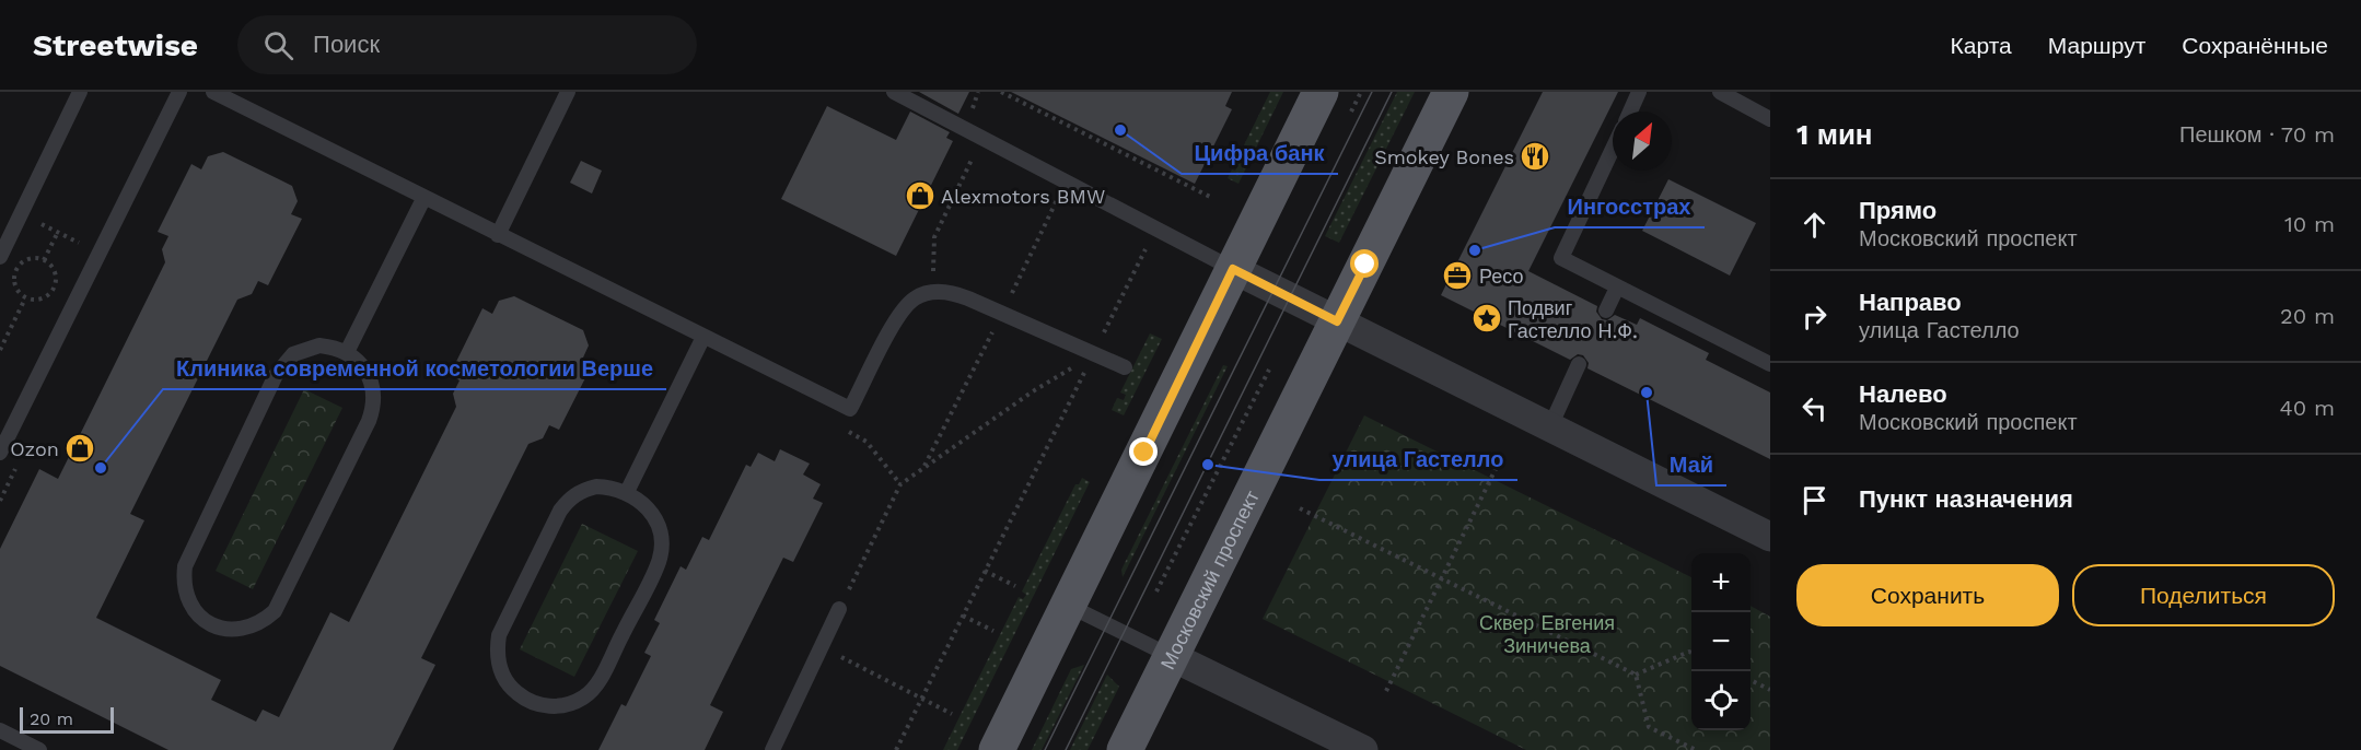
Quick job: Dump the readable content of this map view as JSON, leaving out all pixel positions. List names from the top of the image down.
{
  "streets": {
    "main road": ["Московский проспект"]
  },
  "parks": ["Сквер Евгения Зиничева"],
  "places": {
    "other": [
      "Цифра банк",
      "Ингосстрах",
      "Май",
      "улица Гастелло",
      "Клиника современной косметологии Верше"
    ],
    "restaurant": ["Smokey Bones"],
    "shop": ["Alexmotors BMW", "Ozon"],
    "office": ["Ресо"],
    "place": ["Подвиг Гастелло Н.Ф."]
  },
  "scale_bar": "20 m",
  "north": "top right",
  "page": {
    "header": "Streetwise",
    "search": "Поиск",
    "nav": ["Карта", "Маршрут", "Сохранённые"],
    "heading": ["1 мин", "Пешком · 70 m"],
    "list": [
      ["Прямо", "Московский проспект", "10 m"],
      ["Направо", "улица Гастелло", "20 m"],
      ["Налево", "Московский проспект", "40 m"],
      "Пункт назначения"
    ],
    "buttons": ["Сохранить", "Поделиться"],
    "map_buttons": ["+", "−"],
    "scale": "20 m"
  }
}
